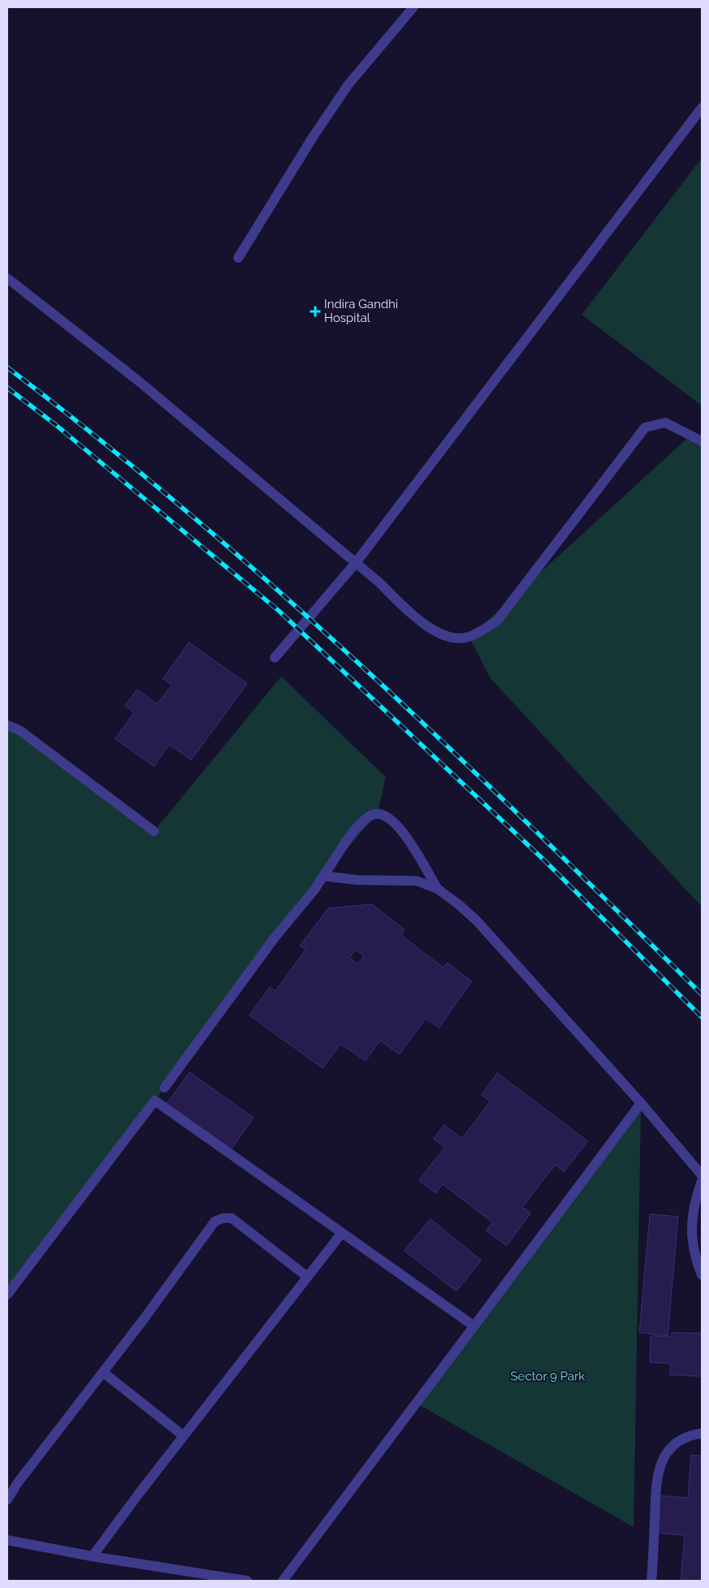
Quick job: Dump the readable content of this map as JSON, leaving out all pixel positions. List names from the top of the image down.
{
  "parks": ["Sector 9 Park"],
  "places": {
    "health": ["Indira Gandhi Hospital"]
  }
}
